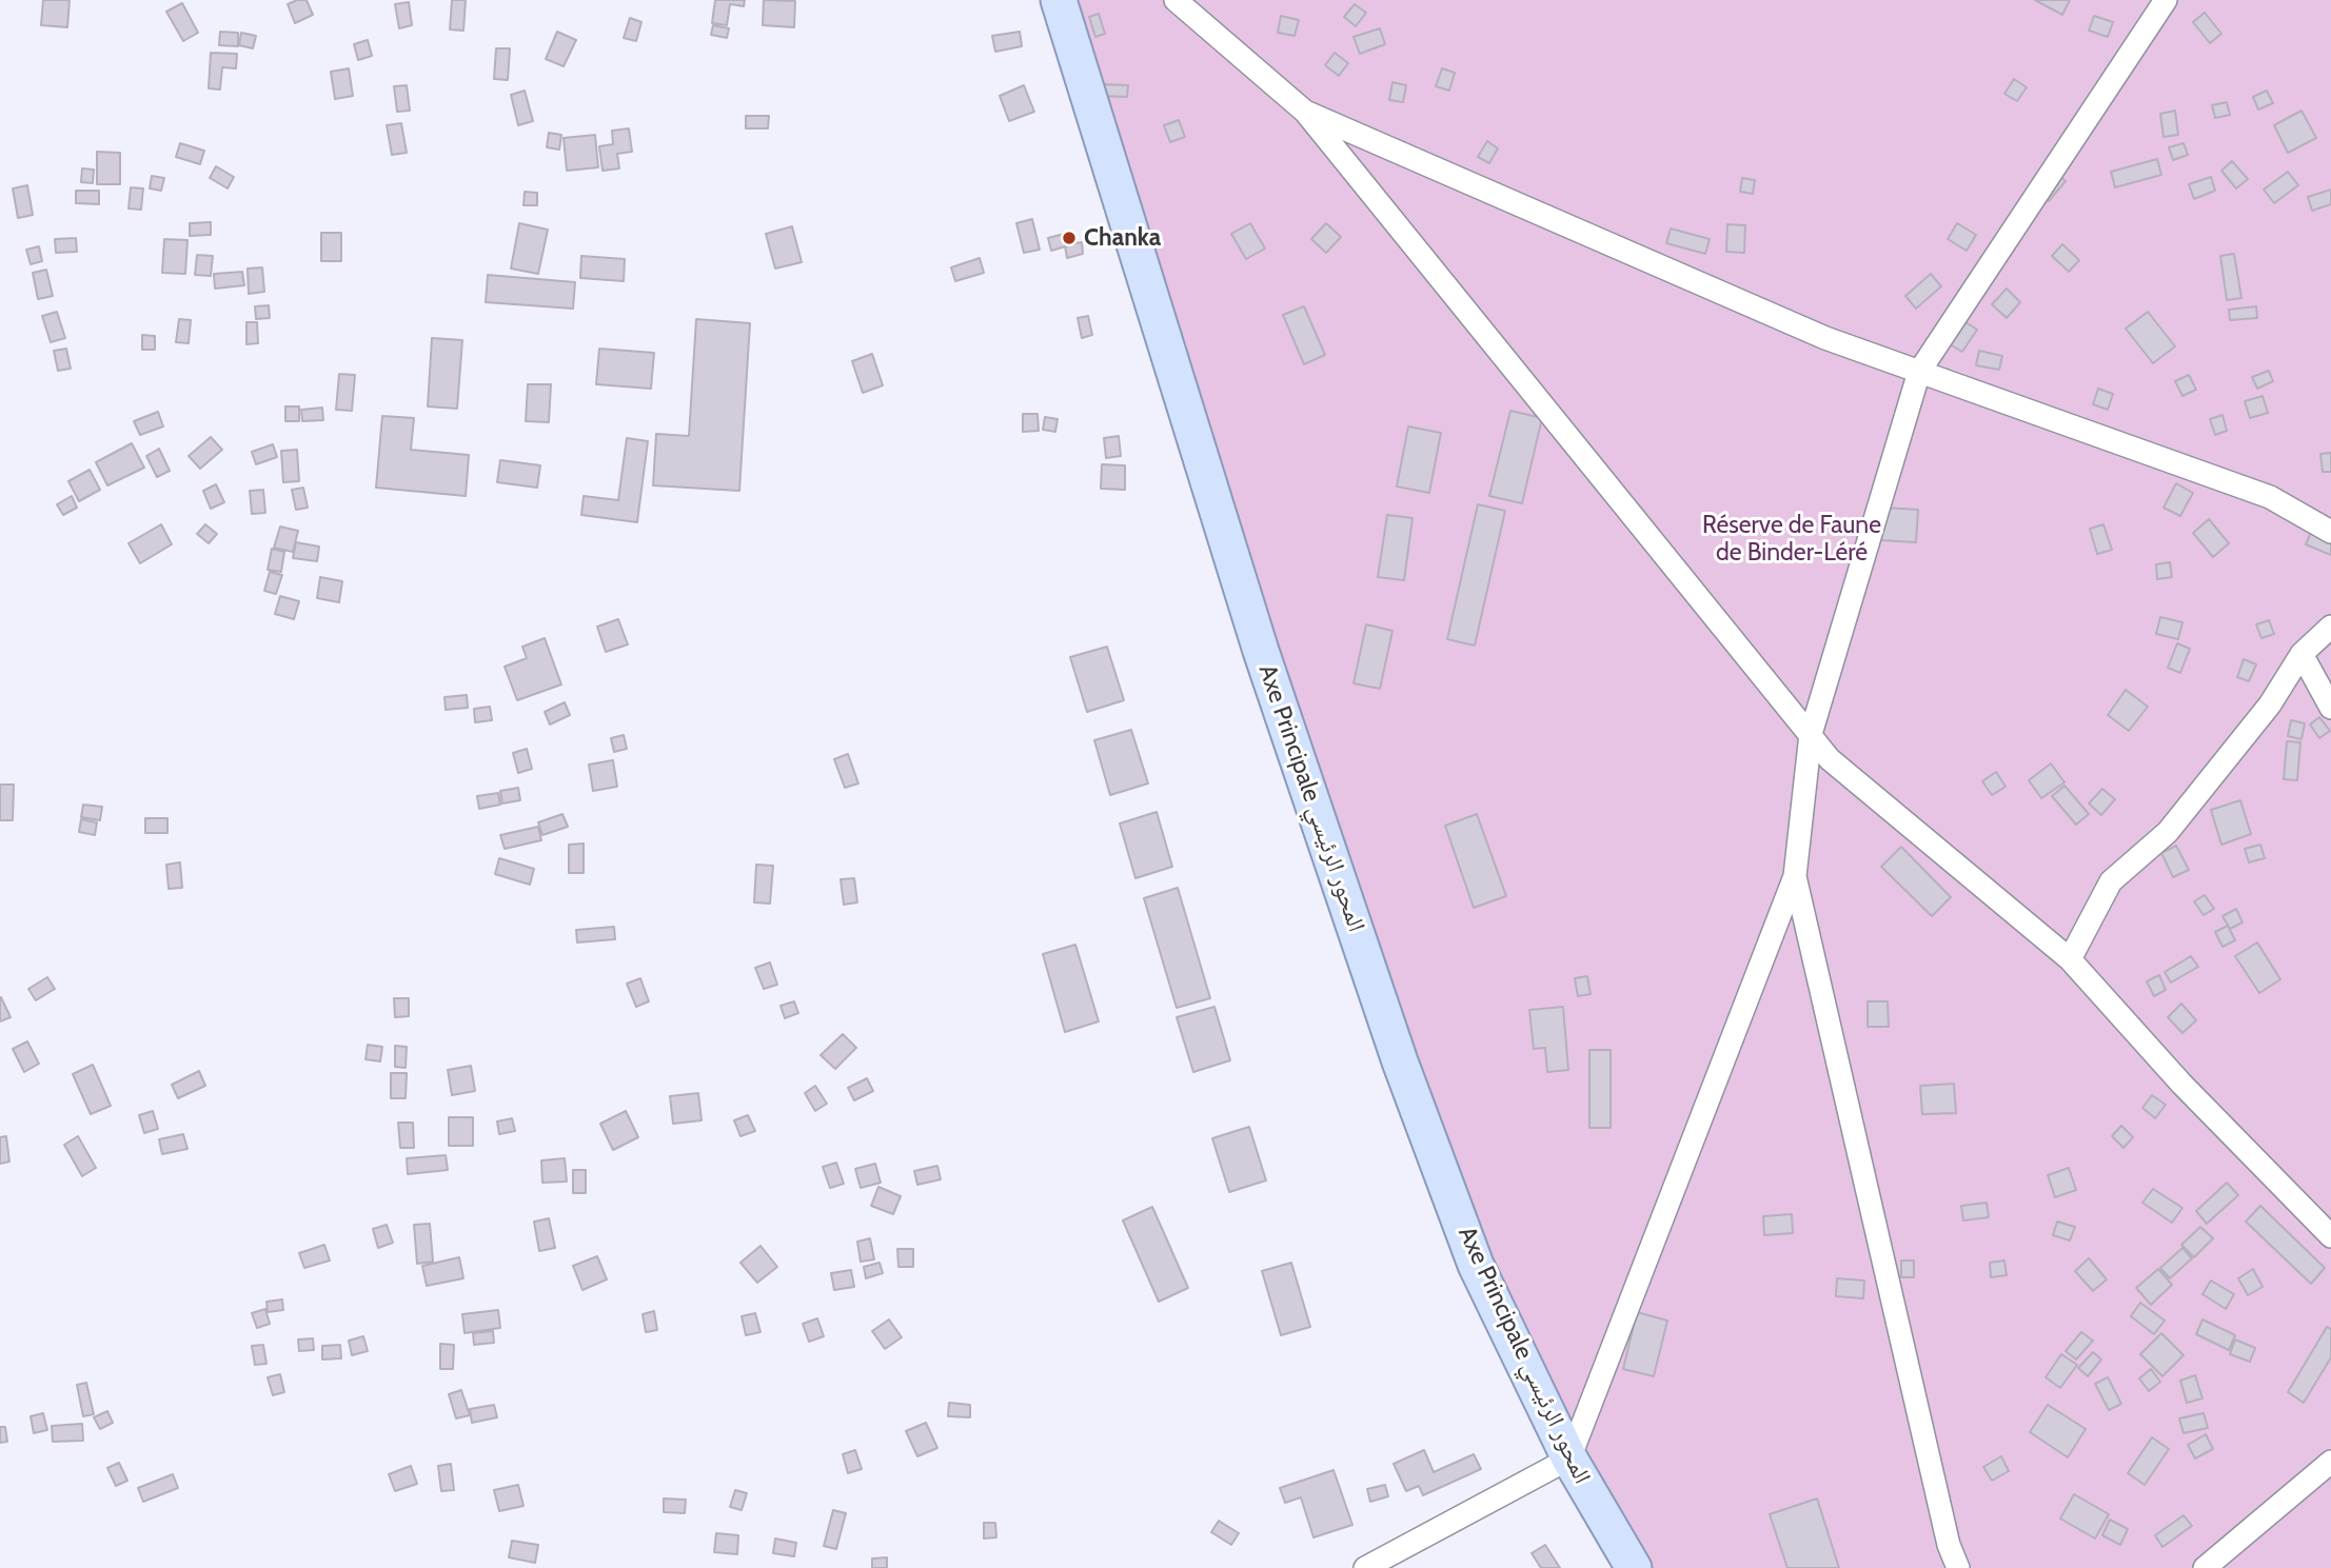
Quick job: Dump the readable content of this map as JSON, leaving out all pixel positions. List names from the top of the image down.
{
  "streets": {
    "main road": ["Axe Principale المحور الرئيسي"]
  },
  "parks": ["Réserve de Faune de Binder-Léré"],
  "places": ["Chanka"]
}
